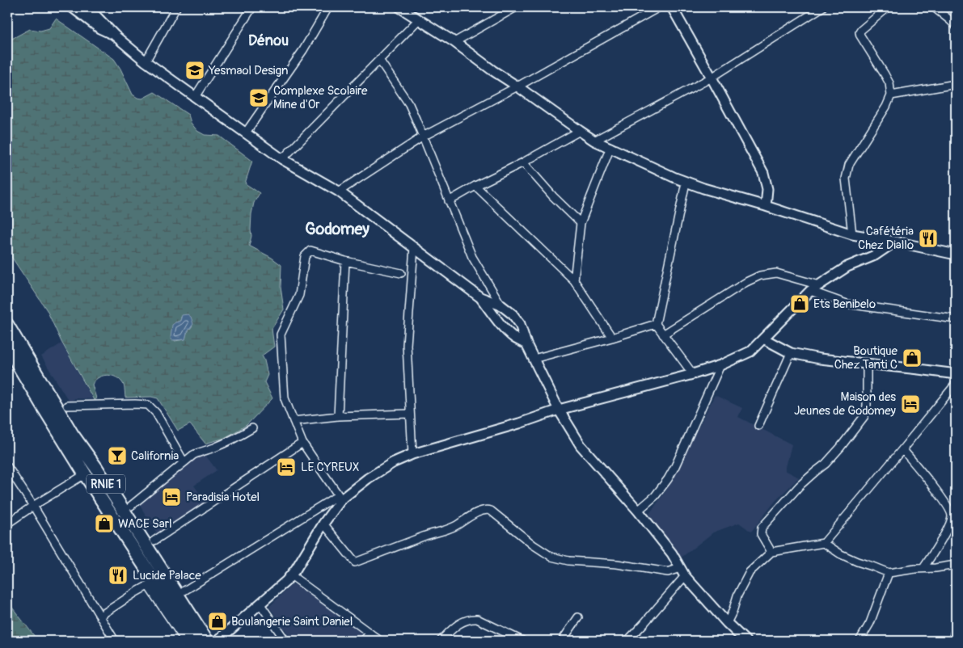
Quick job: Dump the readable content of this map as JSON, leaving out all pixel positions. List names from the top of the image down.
{
  "streets": {
    "highway": ["RNIE 1"]
  },
  "districts": ["Dénou", "Godomey"],
  "places": {
    "school or university": ["Yesmaol Design", "Complexe Scolaire Mine d'Or"],
    "restaurant": ["Cafétéria Chez Diallo", "Lucide Palace"],
    "shop": [
      "Ets Benibelo",
      "Boutique Chez Tanti C",
      "WACE Sarl",
      "Boulangerie Saint Daniel"
    ],
    "hotel": ["Maison des Jeunes de Godomey", "LE CYREUX", "Paradisia Hotel"],
    "bar": ["California"]
  }
}
